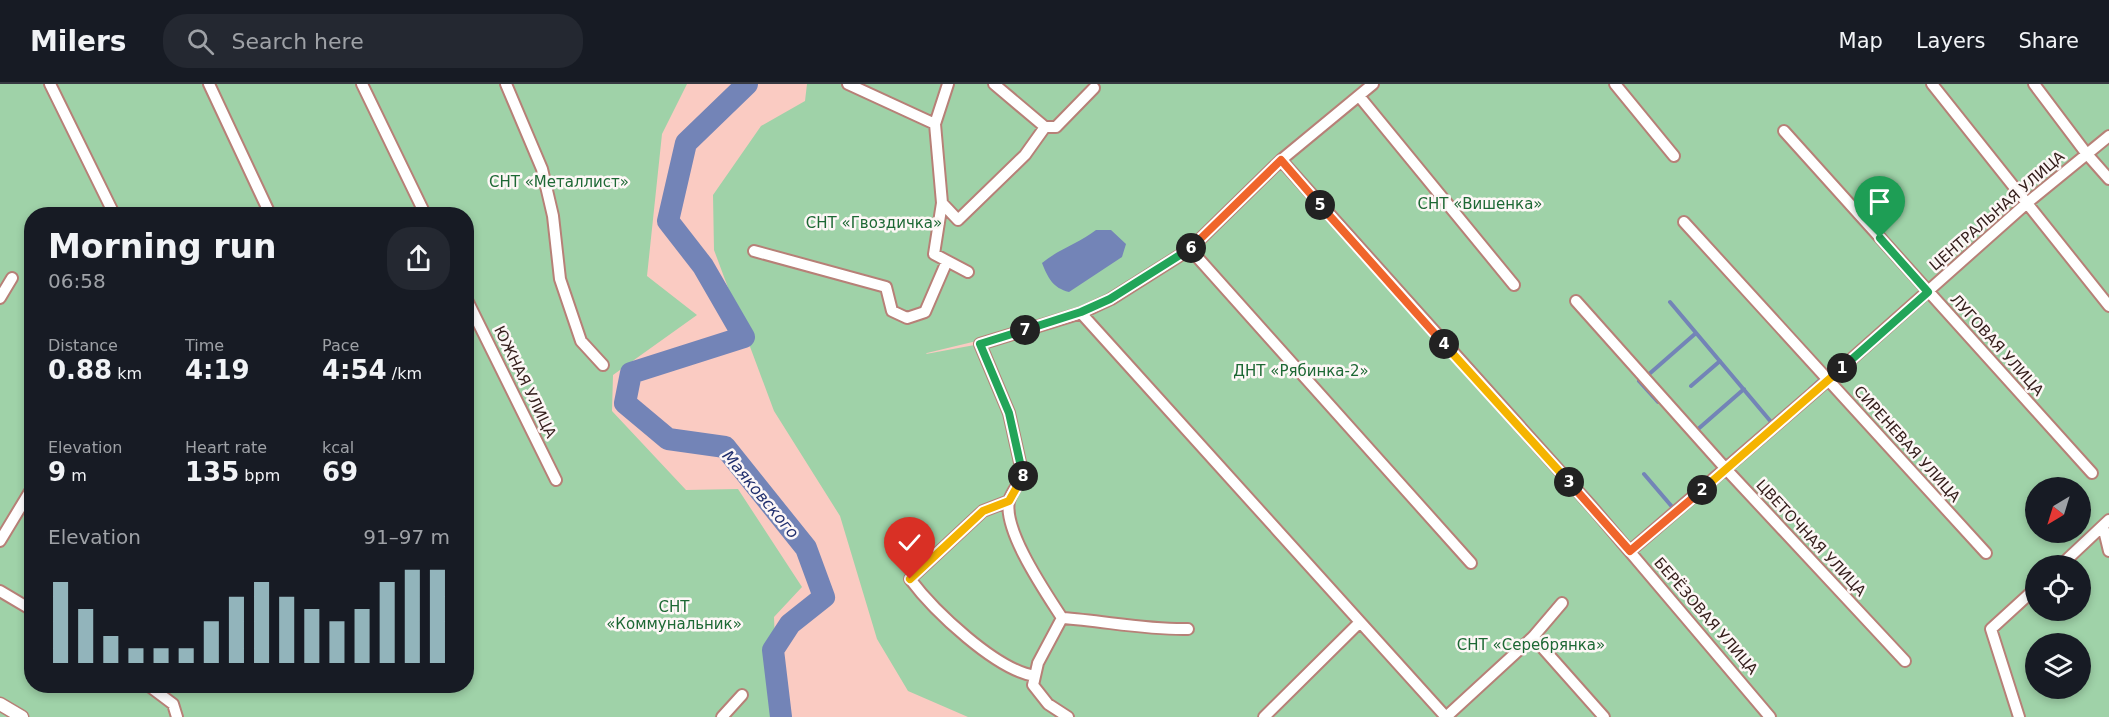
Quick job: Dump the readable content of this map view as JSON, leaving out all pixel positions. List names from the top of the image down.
{
  "streets": {
    "street": [
      "ЦЕНТРАЛЬНАЯ УЛИЦА",
      "ЛУГОВАЯ УЛИЦА",
      "ЮЖНАЯ УЛИЦА",
      "СИРЕНЕВАЯ УЛИЦА",
      "ЦВЕТОЧНАЯ УЛИЦА",
      "БЕРЁЗОВАЯ УЛИЦА"
    ]
  },
  "crossings": [
    ["ЦЕНТРАЛЬНАЯ УЛИЦА", "ЛУГОВАЯ УЛИЦА"],
    ["ЦЕНТРАЛЬНАЯ УЛИЦА", "СИРЕНЕВАЯ УЛИЦА"],
    ["ЦЕНТРАЛЬНАЯ УЛИЦА", "ЦВЕТОЧНАЯ УЛИЦА"],
    ["ЦЕНТРАЛЬНАЯ УЛИЦА", "БЕРЁЗОВАЯ УЛИЦА"]
  ],
  "water": ["Маяковского"],
  "parks": [
    "СНТ «Металлист»",
    "СНТ «Вишенка»",
    "СНТ «Гвоздичка»",
    "ДНТ «Рябинка-2»",
    "СНТ «Коммунальник»",
    "СНТ «Серебрянка»"
  ],
  "north": "bottom left",
  "page": {
    "header": "Milers",
    "search": "Search here",
    "nav": ["Map", "Layers", "Share"],
    "pins": [
      "5",
      "6",
      "7",
      "4",
      "1",
      "8",
      "3",
      "2"
    ],
    "heading": ["Morning run", "06:58"],
    "stats": [
      ["Distance", "0.88 km"],
      ["Time", "4:19"],
      ["Pace", "4:54 /km"],
      ["Elevation", "9 m"],
      ["Heart rate", "135 bpm"],
      ["kcal", "69"]
    ],
    "chart": ["Elevation", "91–97 m"]
  }
}
